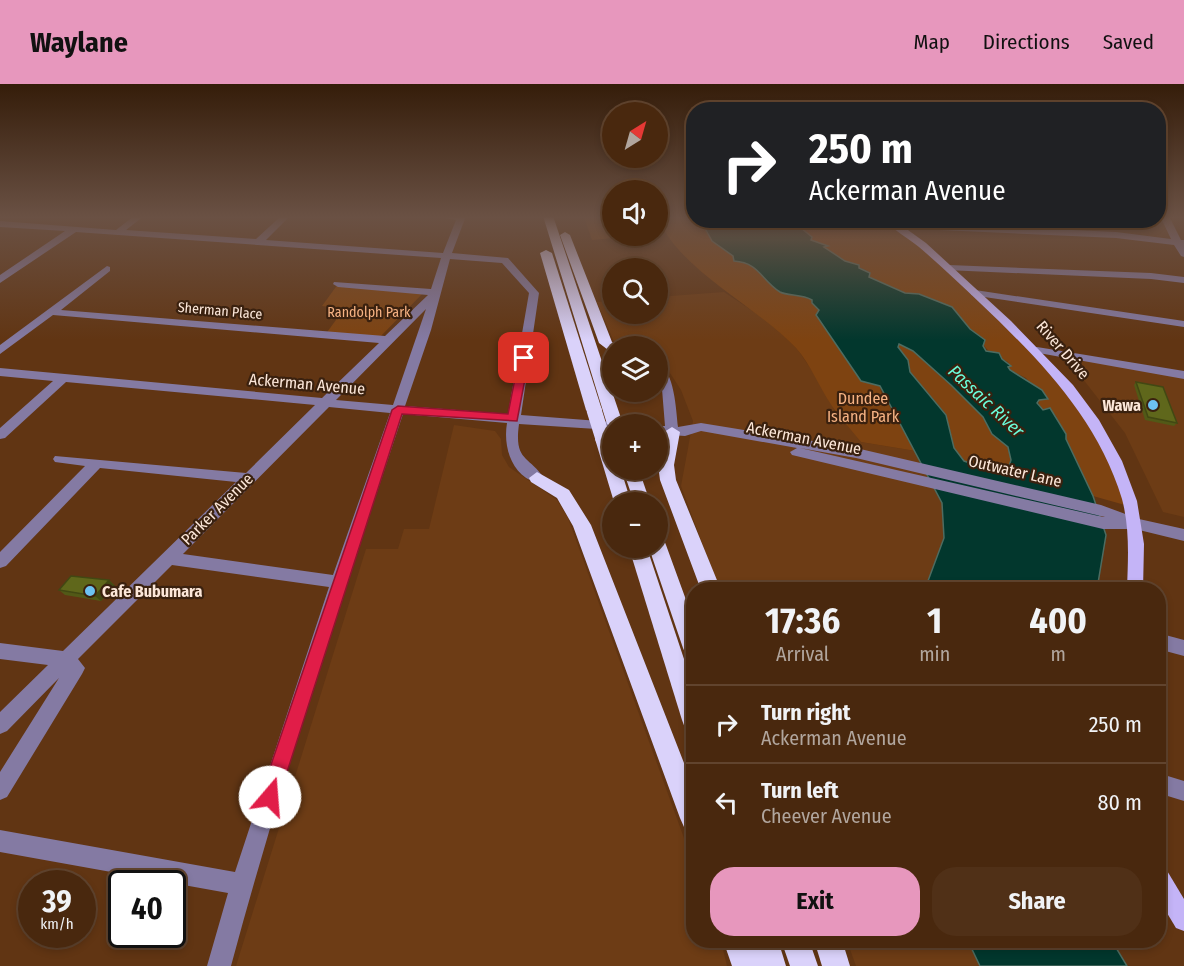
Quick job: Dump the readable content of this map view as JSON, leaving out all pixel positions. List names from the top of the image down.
{
  "streets": {
    "main road": ["River Drive"],
    "street": [
      "Sherman Place",
      "Ackerman Avenue",
      "Outwater Lane",
      "Parker Avenue"
    ]
  },
  "crossings": [
    ["Sherman Place", "Parker Avenue"],
    ["River Drive", "Outwater Lane"],
    ["Ackerman Avenue", "Outwater Lane"],
    ["Ackerman Avenue", "Parker Avenue"]
  ],
  "water": ["Passaic River"],
  "parks": ["Randolph Park", "Dundee Island Park"],
  "places": ["Wawa", "Cafe Bubumara"],
  "north": "top right",
  "page": {
    "header": "Waylane",
    "nav": ["Map", "Directions", "Saved"],
    "map_buttons": ["+", "−"],
    "turn": ["250 m", "Ackerman Avenue"],
    "eta": [
      "17:36",
      "Arrival",
      "1",
      "min",
      "400",
      "m"
    ],
    "list": [
      {
        "name": "Turn right",
        "note": "Ackerman Avenue",
        "value": "250 m"
      },
      {
        "name": "Turn left",
        "note": "Cheever Avenue",
        "value": "80 m"
      }
    ],
    "buttons": ["Exit", "Share"],
    "speed": "39 km/h",
    "limit": "40"
  }
}
